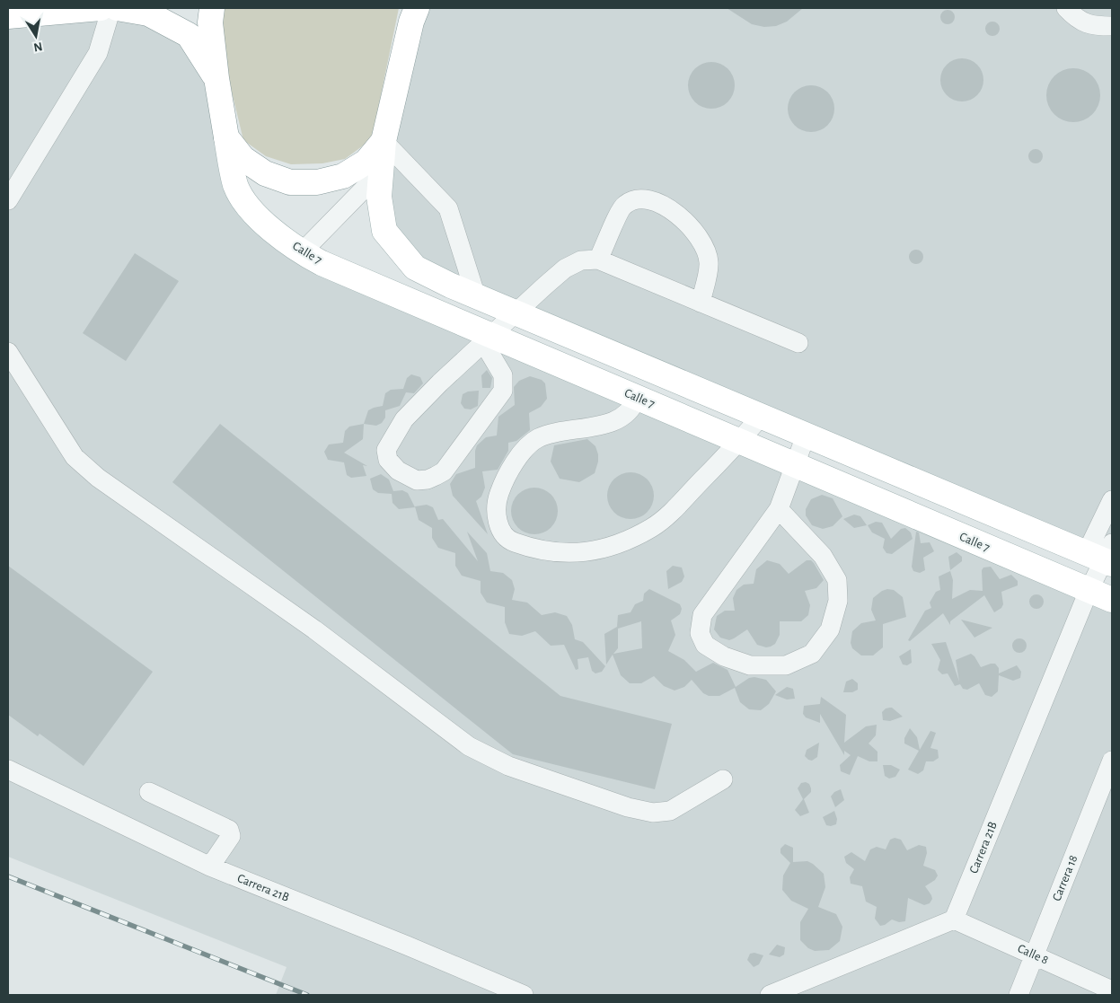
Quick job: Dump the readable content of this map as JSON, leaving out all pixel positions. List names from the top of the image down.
{
  "streets": {
    "main road": ["Calle 7"],
    "street": ["Carrera 21B", "Carrera 18", "Calle 8"]
  },
  "crossings": [
    ["Calle 7", "Carrera 21B"],
    ["Carrera 21B", "Calle 8"],
    ["Carrera 18", "Calle 8"]
  ],
  "north": "bottom"
}
